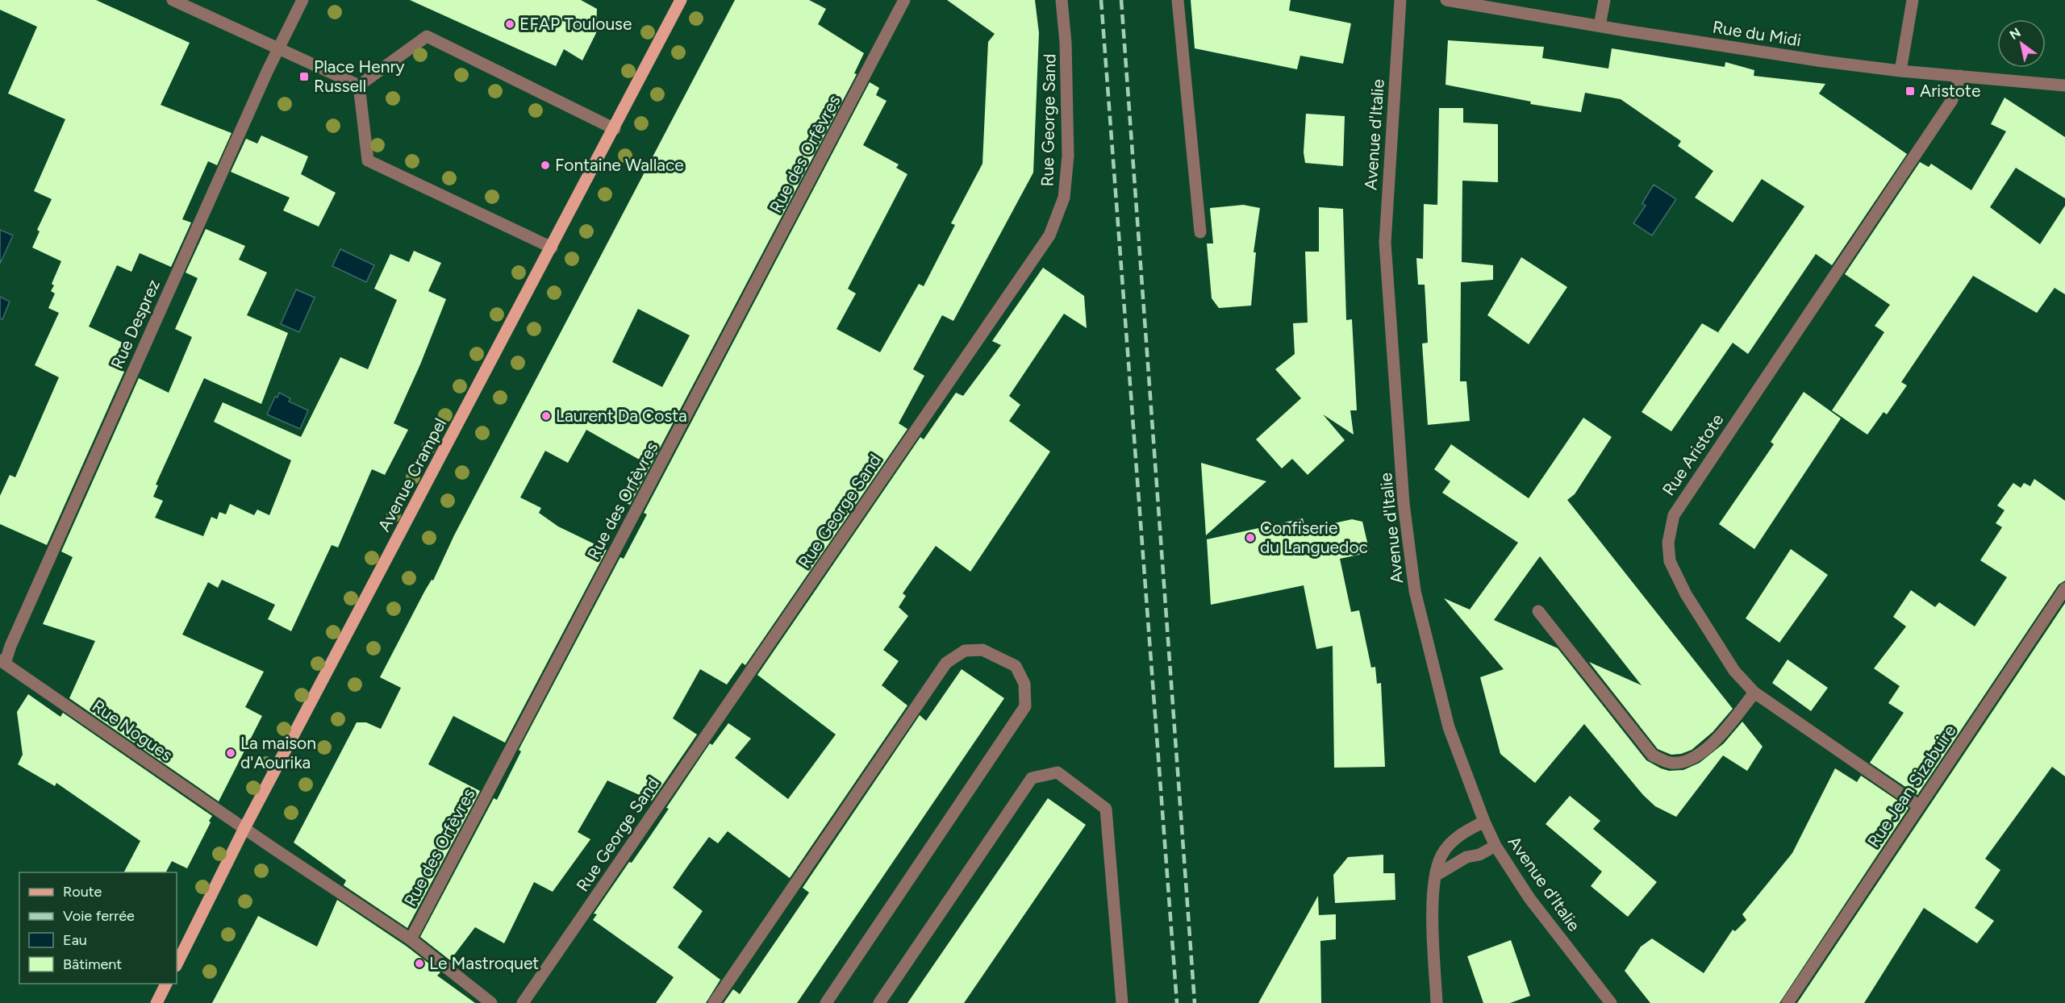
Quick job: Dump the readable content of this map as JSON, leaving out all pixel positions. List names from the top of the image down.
{
  "streets": {
    "main road": ["Avenue Crampel"],
    "street": [
      "Rue du Midi",
      "Rue George Sand",
      "Avenue d'Italie",
      "Rue des Orfèvres",
      "Rue Desprez",
      "Rue Aristote",
      "Rue Nogues",
      "Rue Jean Sizabuire"
    ]
  },
  "crossings": [
    ["Rue du Midi", "Rue Aristote"],
    ["Rue des Orfèvres", "Rue Nogues"],
    ["Rue Desprez", "Rue Nogues"],
    ["Rue Aristote", "Rue Jean Sizabuire"],
    ["Avenue Crampel", "Rue Nogues"]
  ],
  "places": {
    "other": [
      "EFAP Toulouse",
      "Fontaine Wallace",
      "Laurent Da Costa",
      "Confiserie du Languedoc",
      "La maison d'Aourika",
      "Le Mastroquet"
    ],
    "transit": ["Place Henry Russell", "Aristote"]
  },
  "legend": [
    "Route",
    "Voie ferrée",
    "Eau",
    "Bâtiment"
  ],
  "north": "top left"
}
